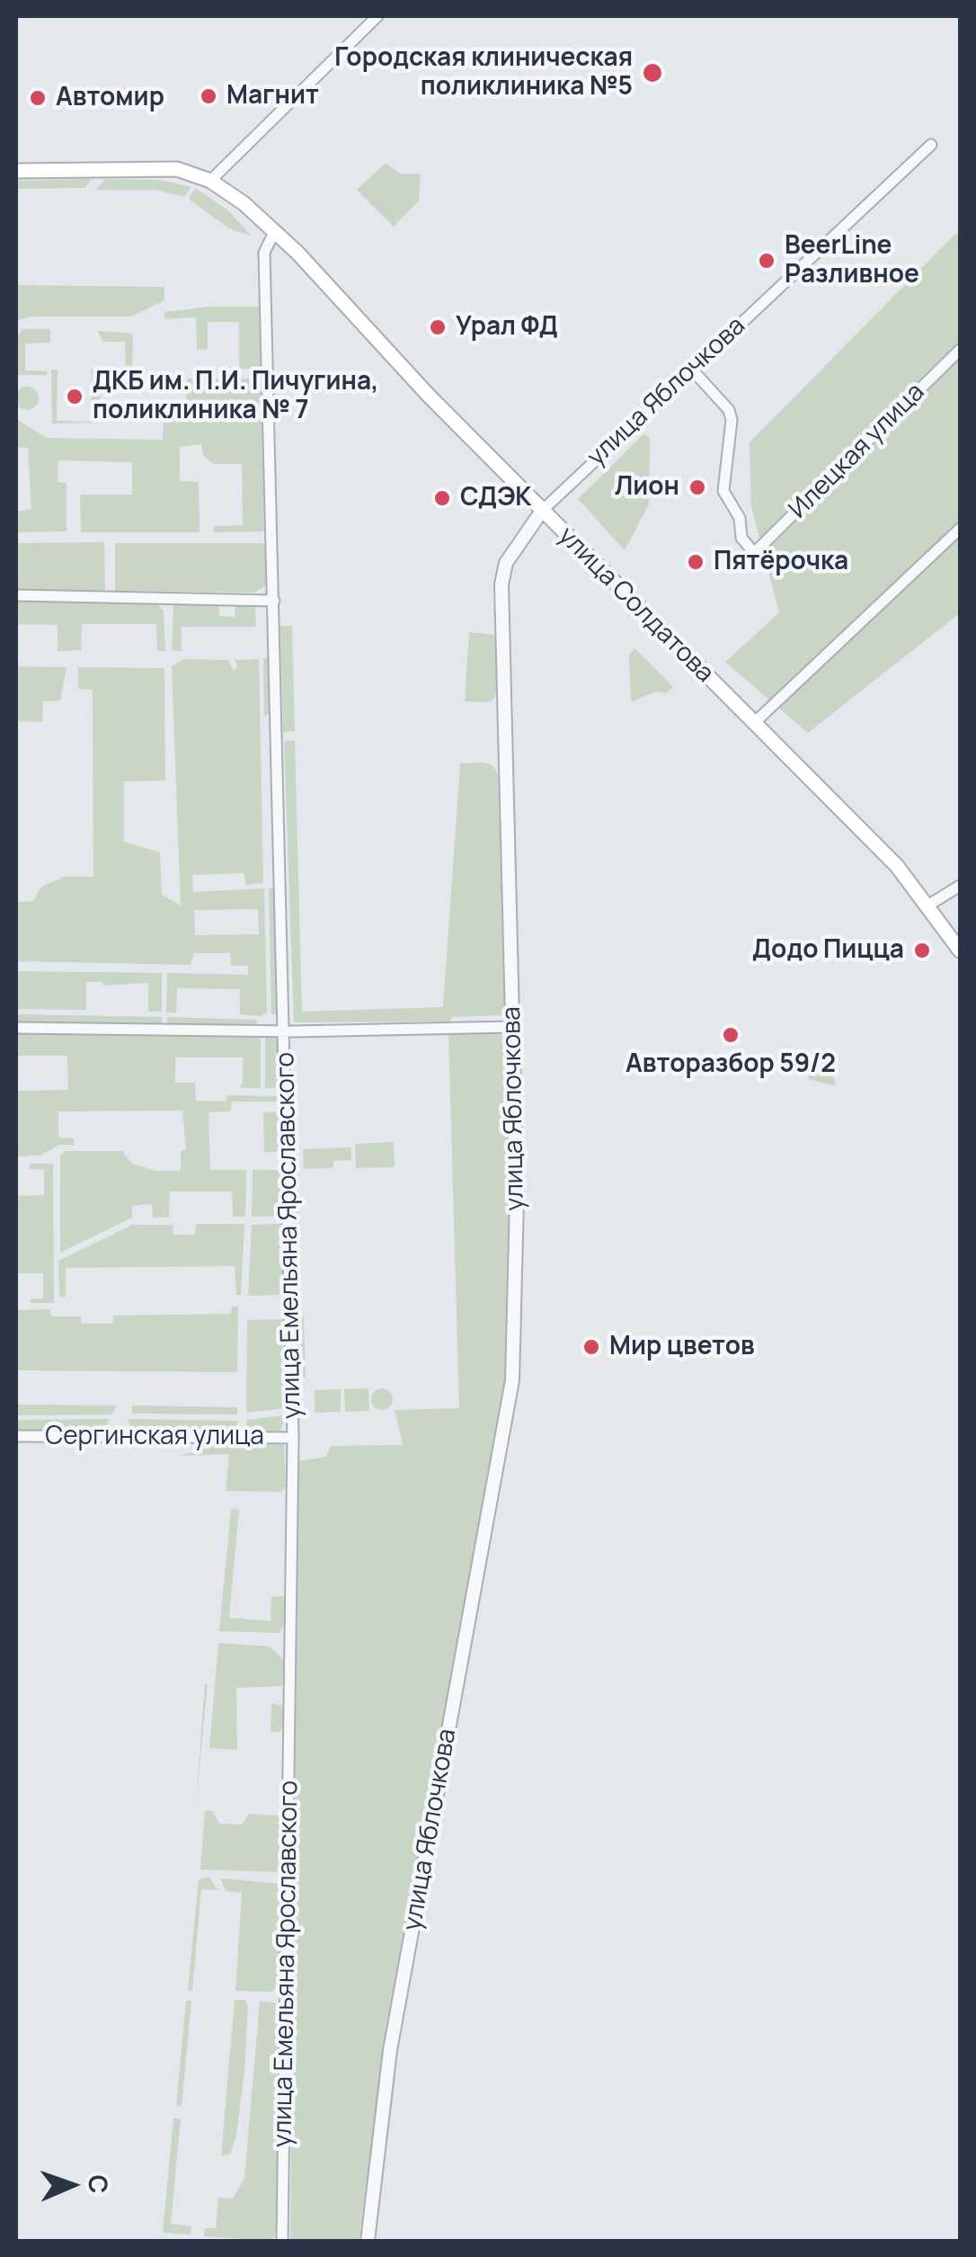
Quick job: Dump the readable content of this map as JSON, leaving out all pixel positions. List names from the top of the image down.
{
  "streets": {
    "main road": ["улица Солдатова"],
    "street": [
      "улица Яблочкова",
      "Илецкая улица",
      "улица Емельяна Ярославского",
      "Сергинская улица"
    ]
  },
  "crossings": [
    ["улица Яблочкова", "Илецкая улица"],
    ["улица Яблочкова", "улица Солдатова"],
    ["улица Солдатова", "улица Емельяна Ярославского"],
    ["улица Емельяна Ярославского", "Сергинская улица"]
  ],
  "places": [
    "Городская клиническая поликлиника №5",
    "Магнит",
    "Автомир",
    "BeerLine Разливное",
    "Урал ФД",
    "ДКБ им. П.И. Пичугина, поликлиника № 7",
    "Лион",
    "СДЭК",
    "Пятёрочка",
    "Додо Пицца",
    "Авторазбор 59/2",
    "Мир цветов"
  ],
  "north": "right"
}
